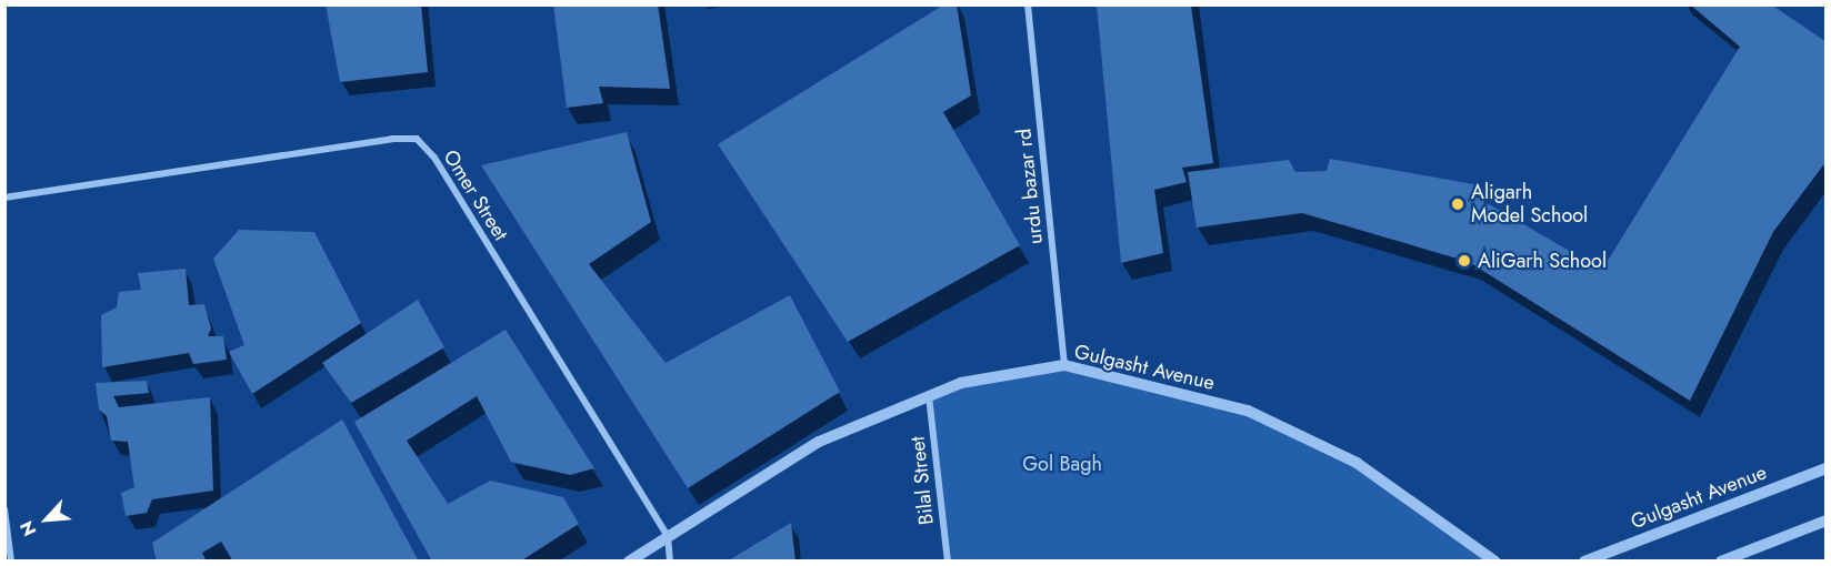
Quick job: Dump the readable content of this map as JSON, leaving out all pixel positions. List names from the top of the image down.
{
  "streets": {
    "street": [
      "urdu bazar rd",
      "Omer Street",
      "Gulgasht Avenue",
      "Bilal Street"
    ]
  },
  "crossings": [
    ["urdu bazar rd", "Gulgasht Avenue"],
    ["Omer Street", "Gulgasht Avenue"],
    ["Gulgasht Avenue", "Bilal Street"]
  ],
  "parks": ["Gol Bagh"],
  "places": ["Aligarh Model School", "AliGarh School"],
  "north": "bottom left"
}
